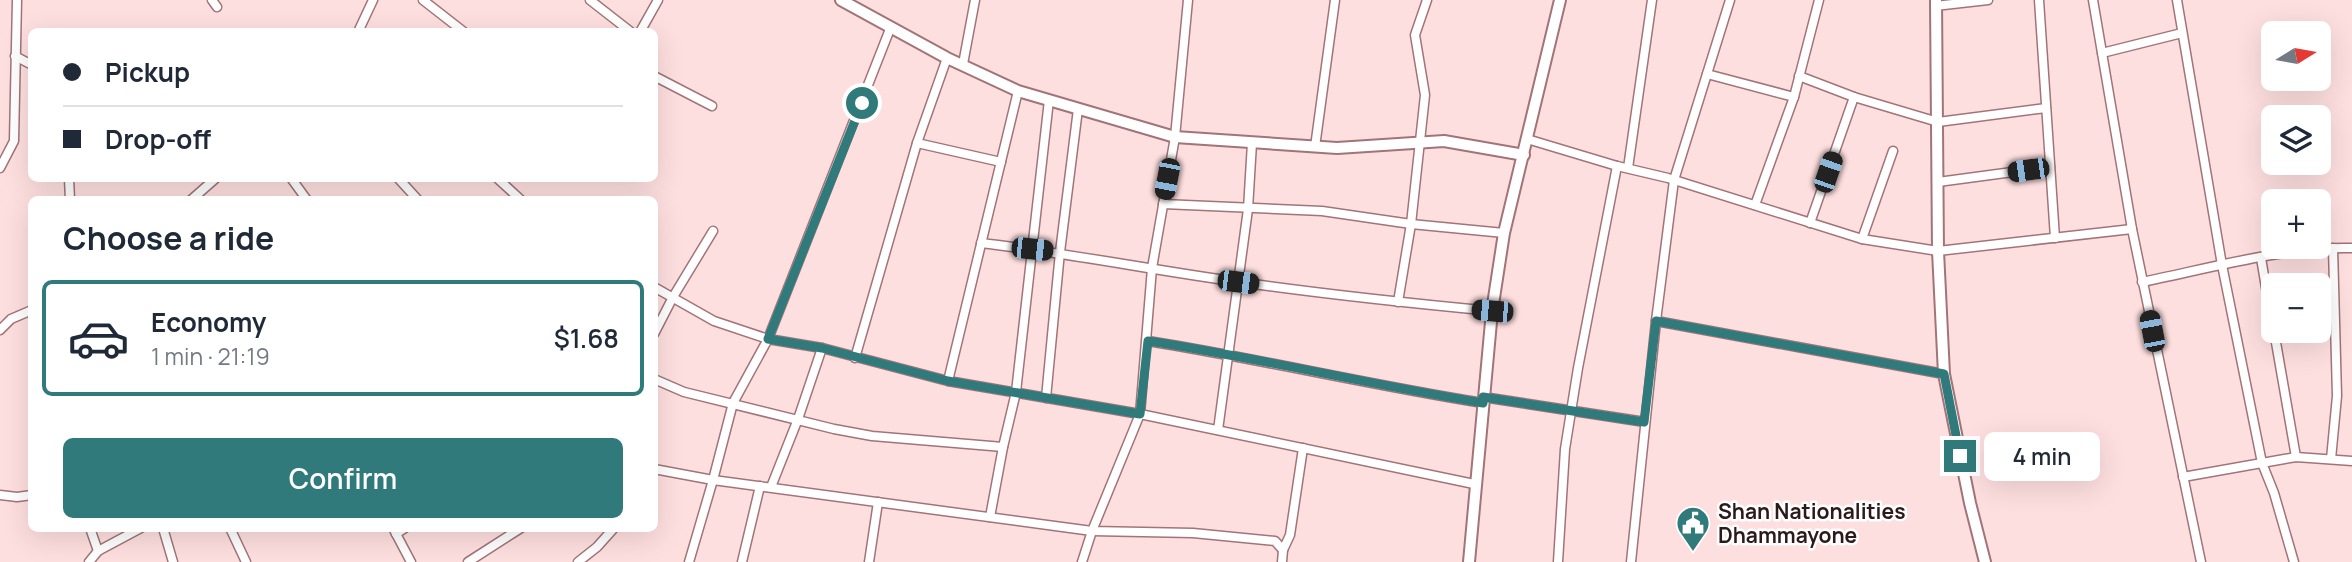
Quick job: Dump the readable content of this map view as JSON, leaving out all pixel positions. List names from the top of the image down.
{
  "places": {
    "public building": ["Shan Nationalities Dhammayone"]
  },
  "north": "right",
  "page": {
    "map_buttons": ["+", "−"],
    "banner": ["Pickup", "Drop-off"],
    "heading": "Choose a ride",
    "list": [
      {
        "name": "Economy",
        "note": "1 min · 21:19",
        "value": "$1.68"
      }
    ],
    "buttons": "Confirm",
    "bubble": "4 min"
  }
}
